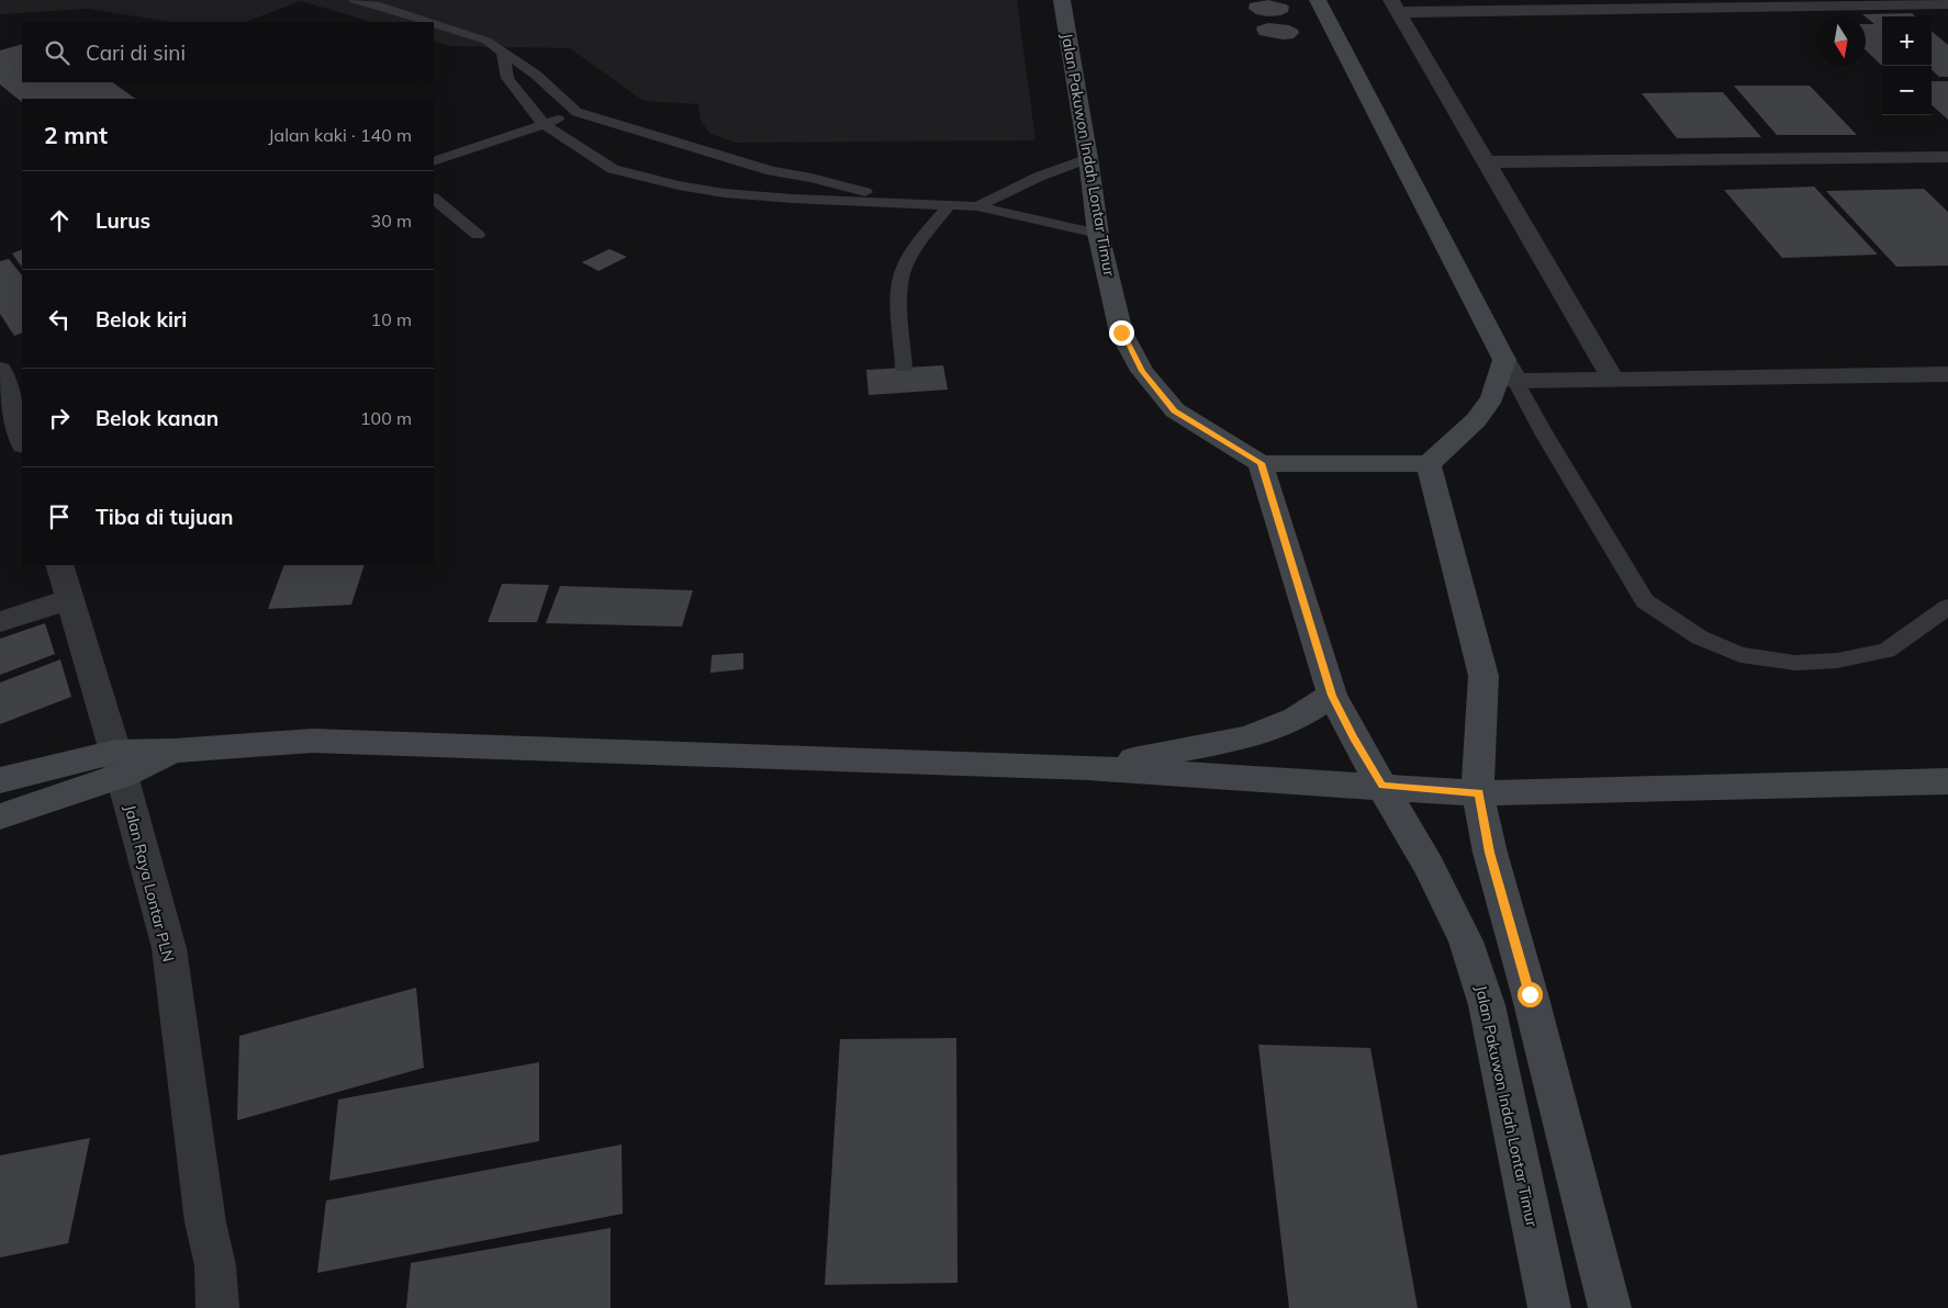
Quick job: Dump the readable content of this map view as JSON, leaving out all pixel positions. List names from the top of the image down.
{
  "streets": {
    "street": ["Jalan Pakuwon Indah Lontar Timur", "Jalan Raya Lontar PLN"]
  },
  "north": "bottom",
  "page": {
    "map_buttons": ["+", "−"],
    "search": "Cari di sini",
    "heading": ["2 mnt", "Jalan kaki · 140 m"],
    "list": [
      ["Lurus", "30 m"],
      ["Belok kiri", "10 m"],
      ["Belok kanan", "100 m"],
      "Tiba di tujuan"
    ]
  }
}
